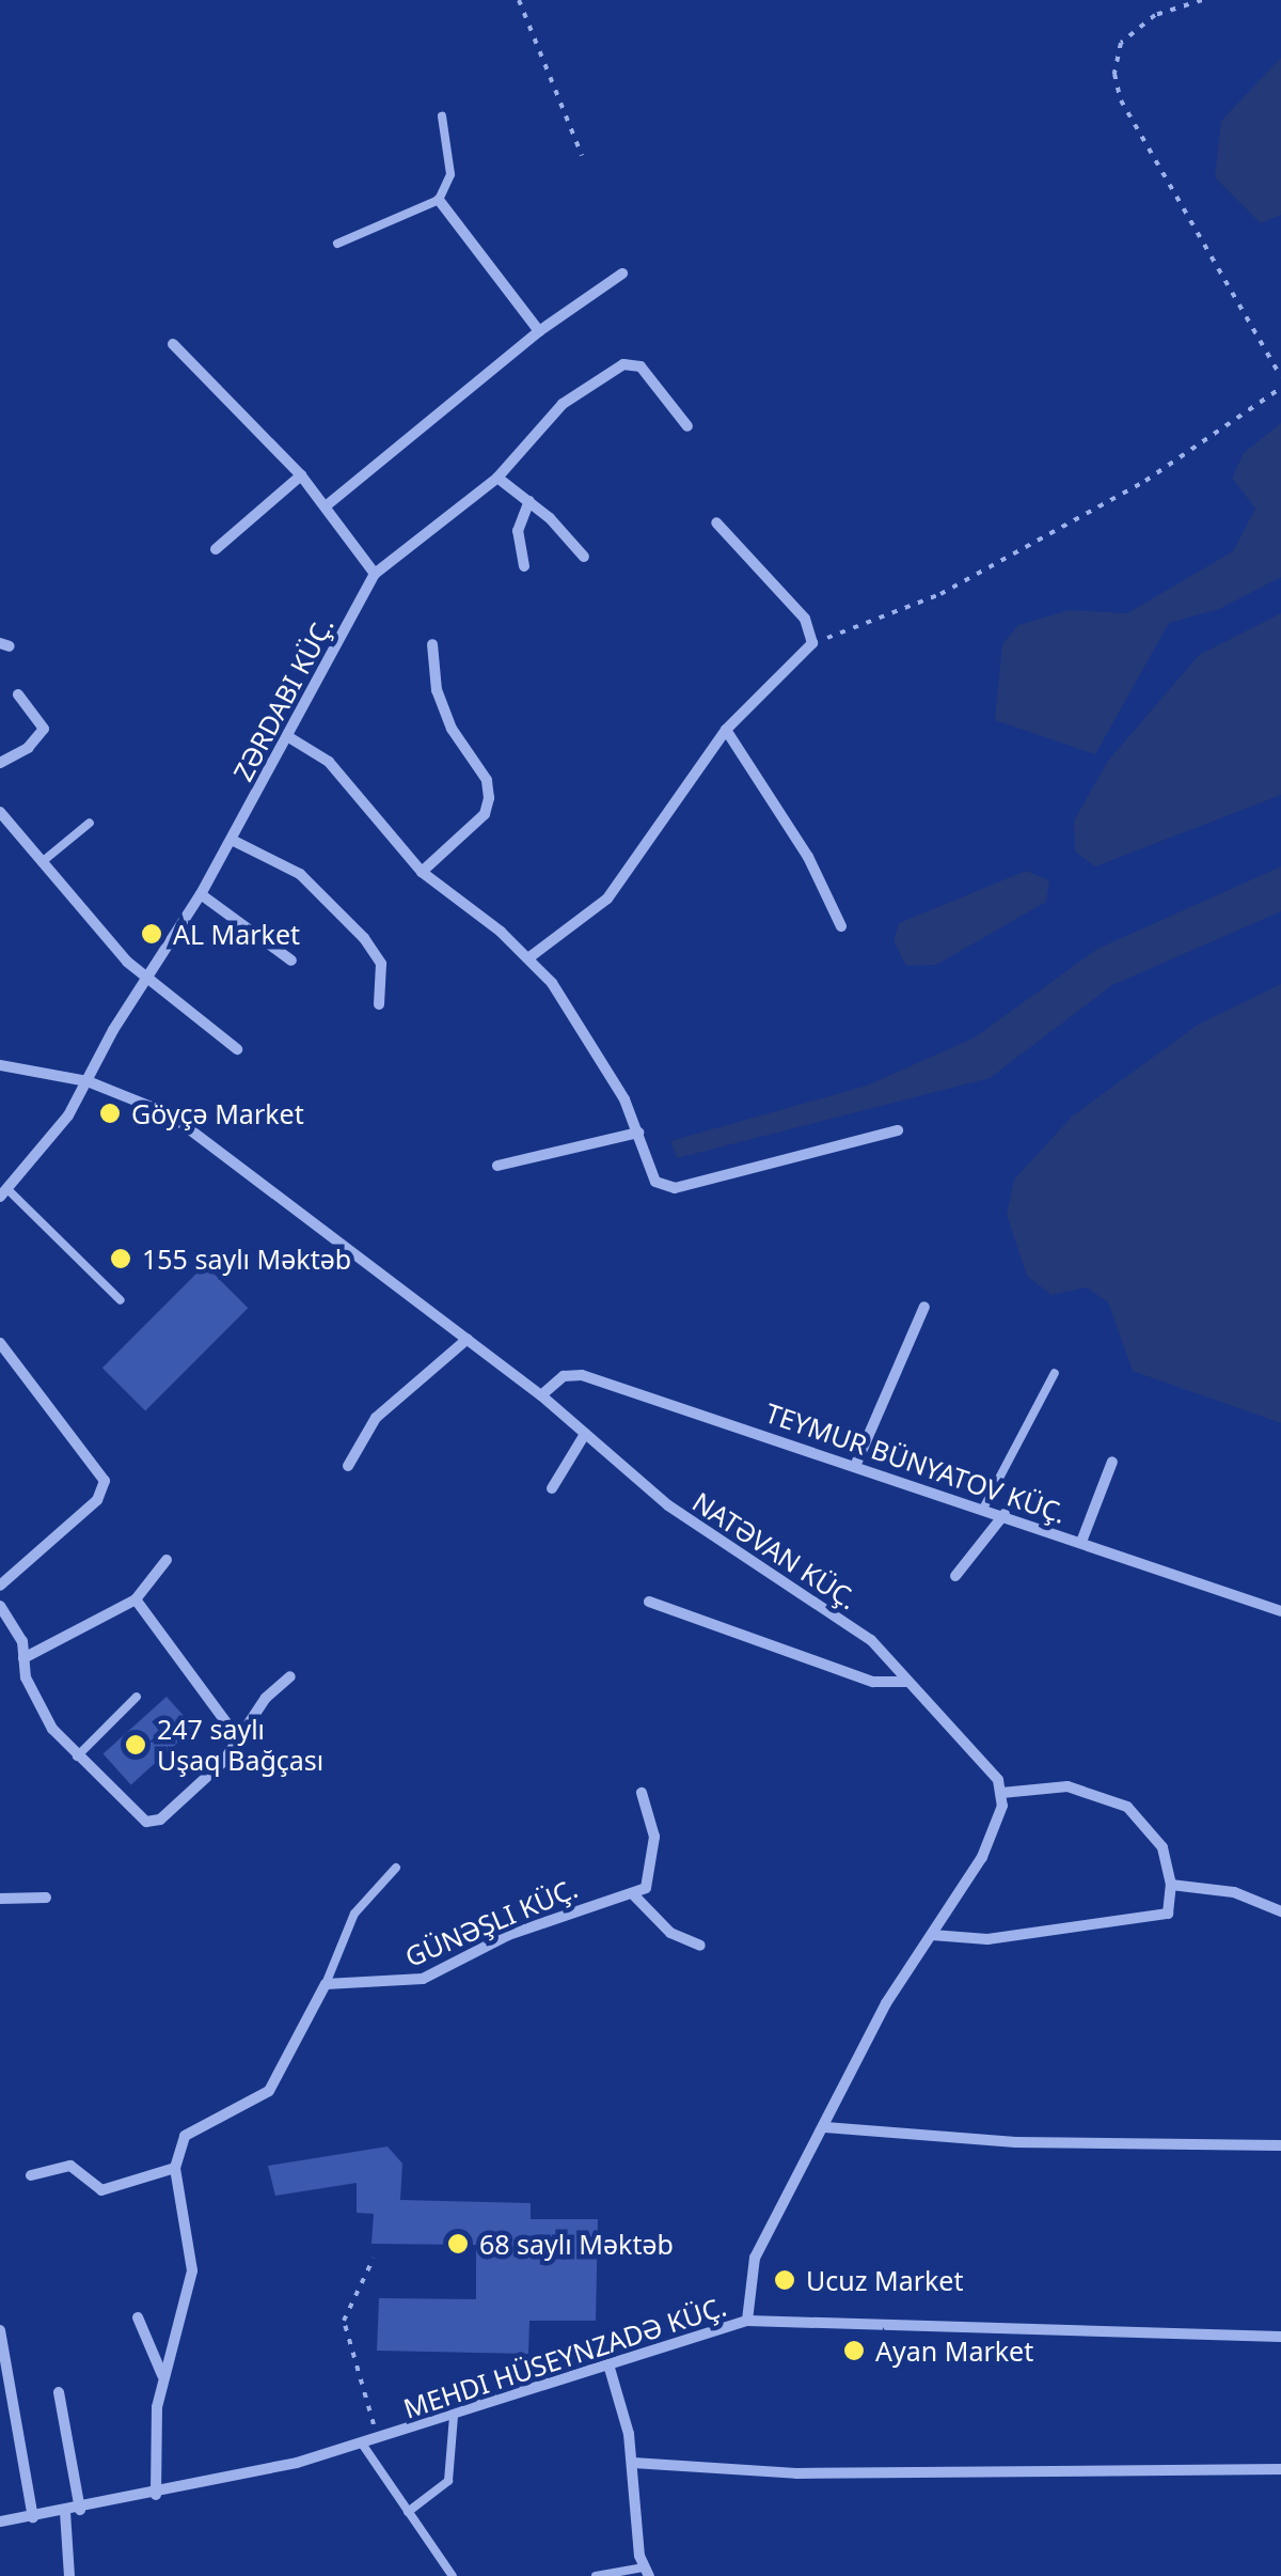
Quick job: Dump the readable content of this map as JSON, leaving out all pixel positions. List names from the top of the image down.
{
  "streets": {
    "street": [
      "ZƏRDABI KÜÇ.",
      "TEYMUR BÜNYATOV KÜÇ.",
      "NATƏVAN KÜÇ.",
      "GÜNƏŞLI KÜÇ.",
      "MEHDI HÜSEYNZADƏ KÜÇ."
    ]
  },
  "crossings": [
    ["ZƏRDABI KÜÇ.", "NATƏVAN KÜÇ."],
    ["TEYMUR BÜNYATOV KÜÇ.", "NATƏVAN KÜÇ."]
  ],
  "places": [
    "AL Market",
    "Göyçə Market",
    "155 saylı Məktəb",
    "247 saylı Uşaq Bağçası",
    "68 saylı Məktəb",
    "Ucuz Market",
    "Ayan Market"
  ]
}
